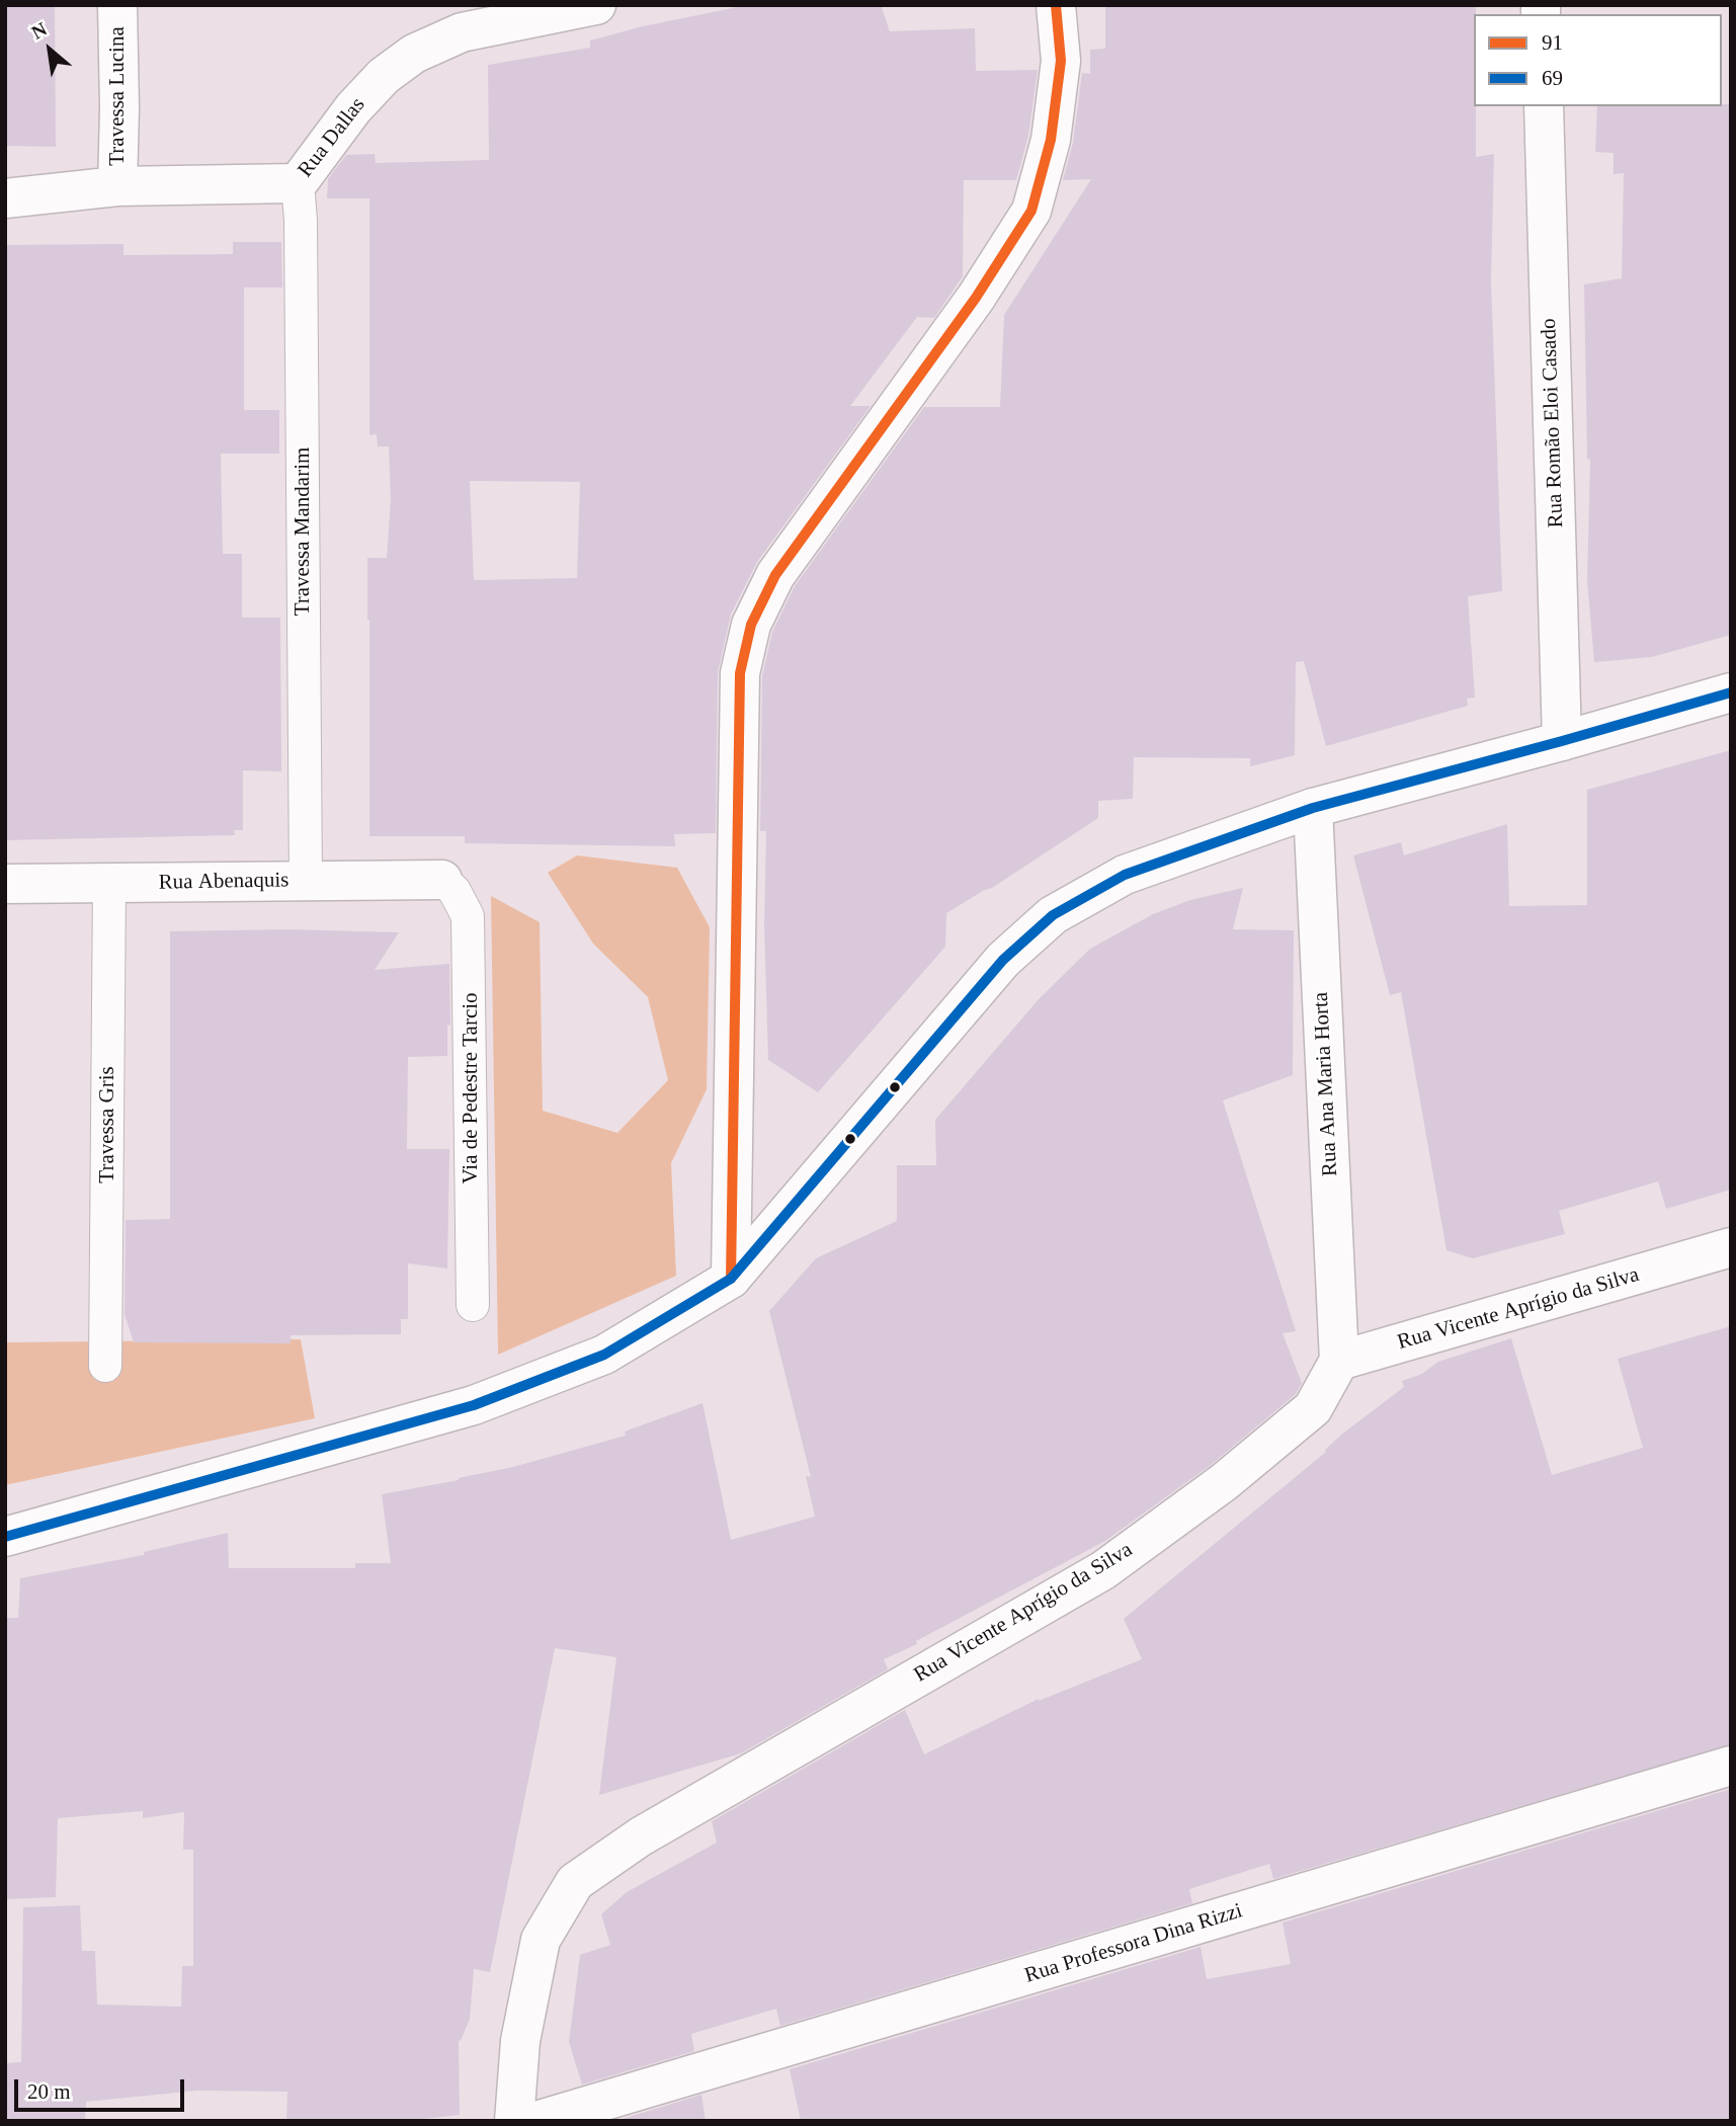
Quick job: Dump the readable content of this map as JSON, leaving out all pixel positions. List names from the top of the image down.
{
  "streets": {
    "street": [
      "Travessa Lucina",
      "Rua Dallas",
      "Rua Romão Eloi Casado",
      "Rua Abenaquis",
      "Rua Ana Maria Horta",
      "Rua Vicente Aprígio da Silva",
      "Rua Professora Dina Rizzi"
    ],
    "lane": ["Travessa Mandarim", "Via de Pedestre Tarcio", "Travessa Gris"]
  },
  "crossings": [
    ["Travessa Lucina", "Rua Dallas"],
    ["Rua Dallas", "Travessa Mandarim"],
    ["Travessa Mandarim", "Rua Abenaquis"],
    ["Rua Abenaquis", "Via de Pedestre Tarcio"],
    ["Rua Abenaquis", "Travessa Gris"],
    ["Rua Ana Maria Horta", "Rua Vicente Aprígio da Silva"]
  ],
  "lines": ["transit line 91", "transit line 69"],
  "legend": ["91", "69"],
  "scale_bar": "20 m",
  "north": "top left"
}
